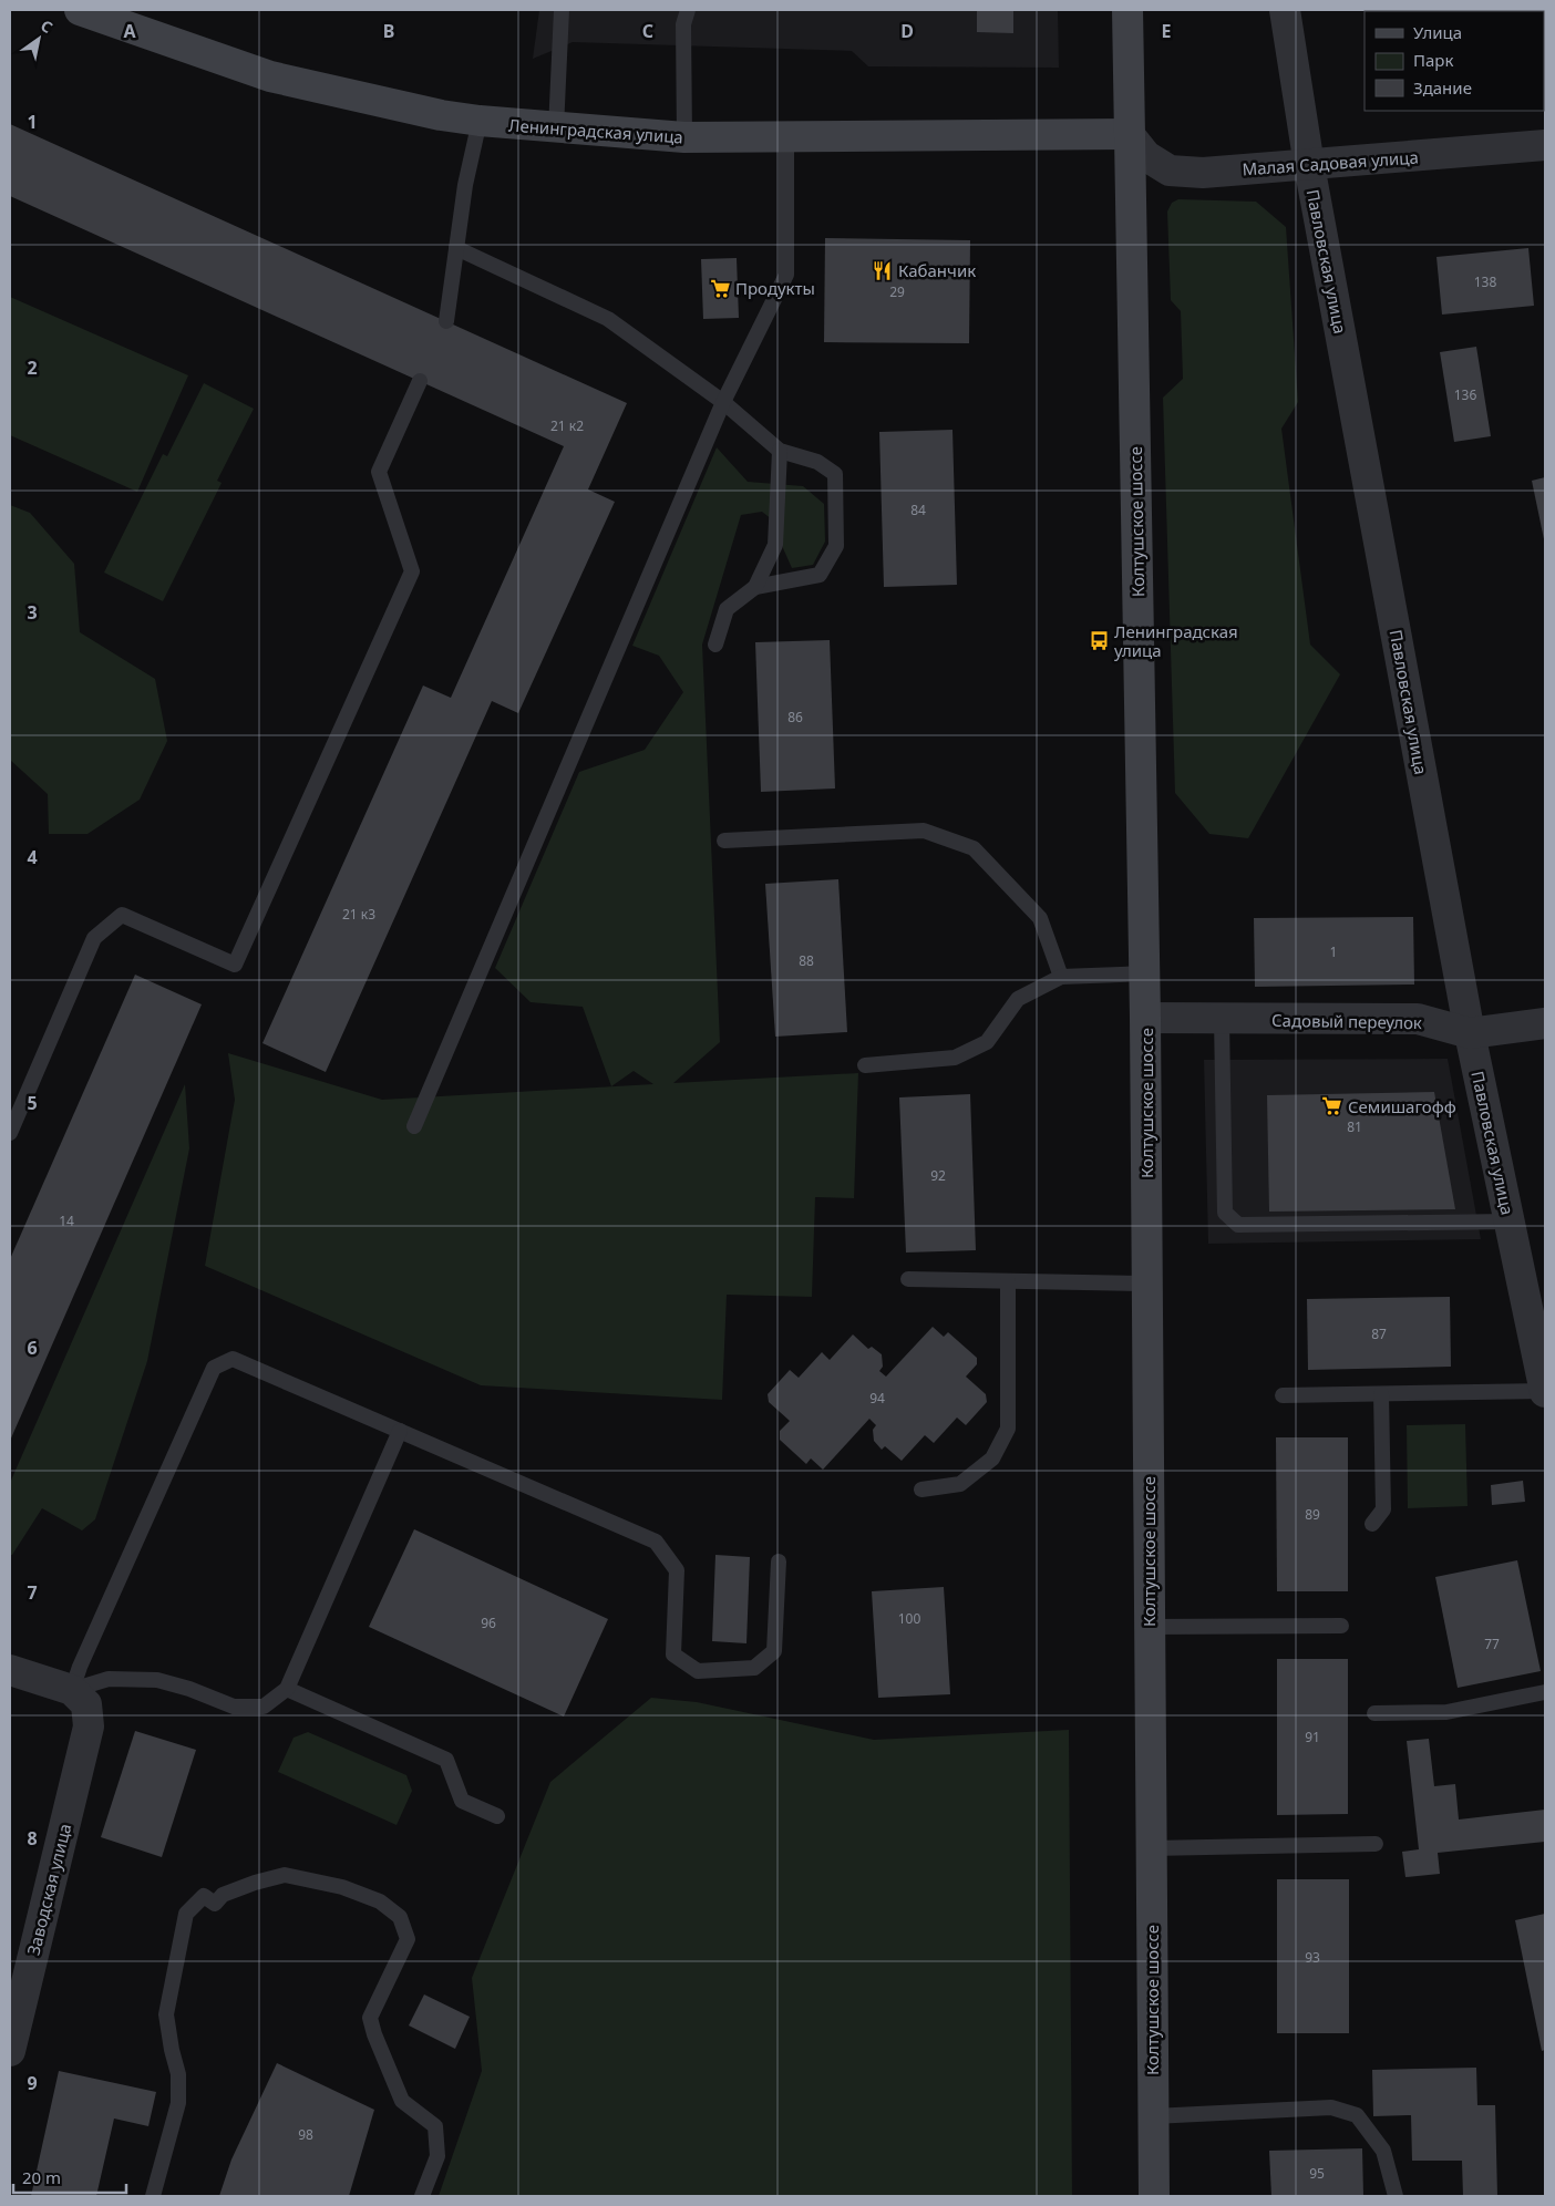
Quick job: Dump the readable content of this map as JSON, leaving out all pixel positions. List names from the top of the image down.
{
  "streets": {
    "main road": ["Ленинградская улица", "Колтушское шоссе"],
    "street": [
      "Малая Садовая улица",
      "Павловская улица",
      "Садовый переулок",
      "Заводская улица"
    ]
  },
  "crossings": [
    ["Ленинградская улица", "Малая Садовая улица"],
    ["Ленинградская улица", "Колтушское шоссе"],
    ["Малая Садовая улица", "Павловская улица"],
    ["Малая Садовая улица", "Колтушское шоссе"],
    ["Павловская улица", "Садовый переулок"],
    ["Колтушское шоссе", "Садовый переулок"]
  ],
  "places": {
    "restaurant": ["Кабанчик"],
    "supermarket": ["Продукты", "Семишагофф"],
    "bus stop": ["Ленинградская улица"]
  },
  "house_numbers": [
    "138",
    "29",
    "136",
    "21 к2",
    "84",
    "86",
    "21 к3",
    "1",
    "88",
    "81",
    "92",
    "14",
    "87",
    "94",
    "89",
    "100",
    "96",
    "77",
    "91",
    "93",
    "98",
    "95"
  ],
  "legend": ["Улица", "Парк", "Здание"],
  "scale_bar": "20 m",
  "north": "top right",
  "grid": {
    "columns": [
      "A",
      "B",
      "C",
      "D",
      "E"
    ],
    "rows": [
      "1",
      "2",
      "3",
      "4",
      "5",
      "6",
      "7",
      "8",
      "9"
    ]
  }
}
